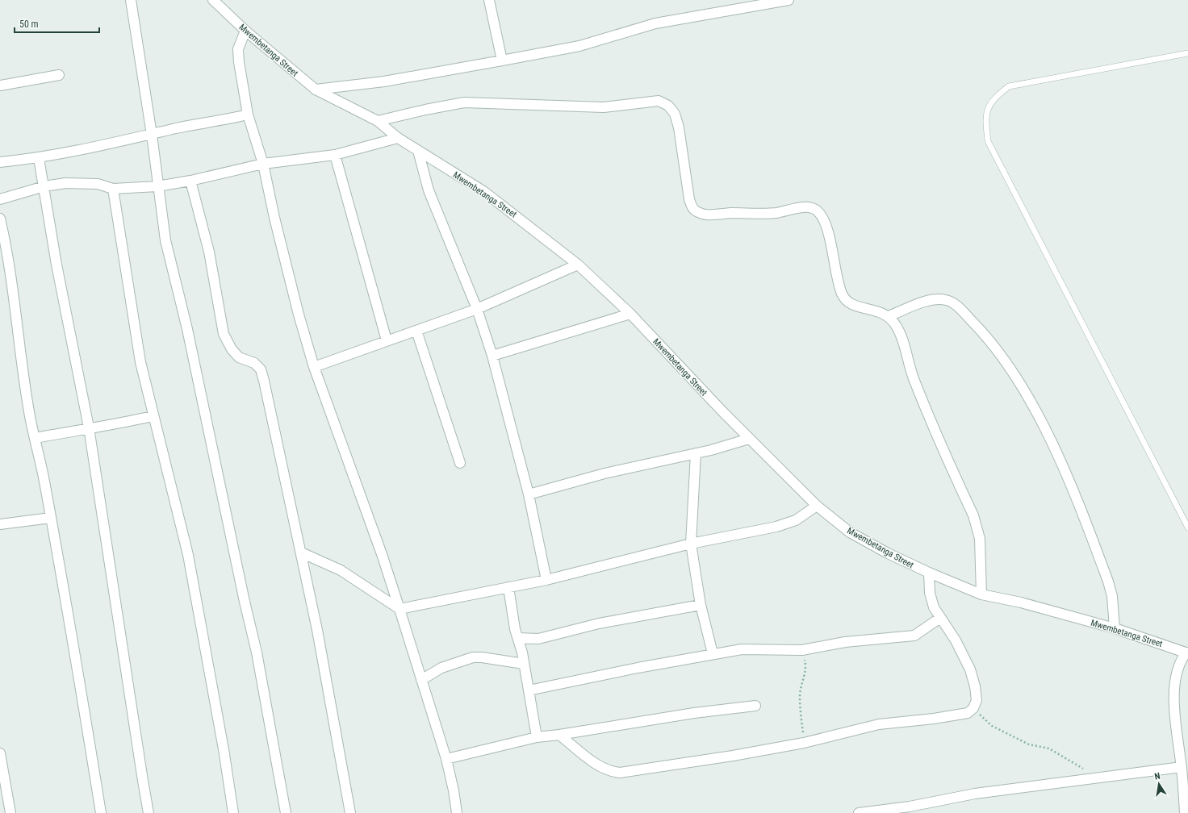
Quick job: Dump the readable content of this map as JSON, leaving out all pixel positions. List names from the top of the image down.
{
  "streets": {
    "street": ["Mwembetanga Street"]
  },
  "scale_bar": "50 m",
  "north": "top"
}
